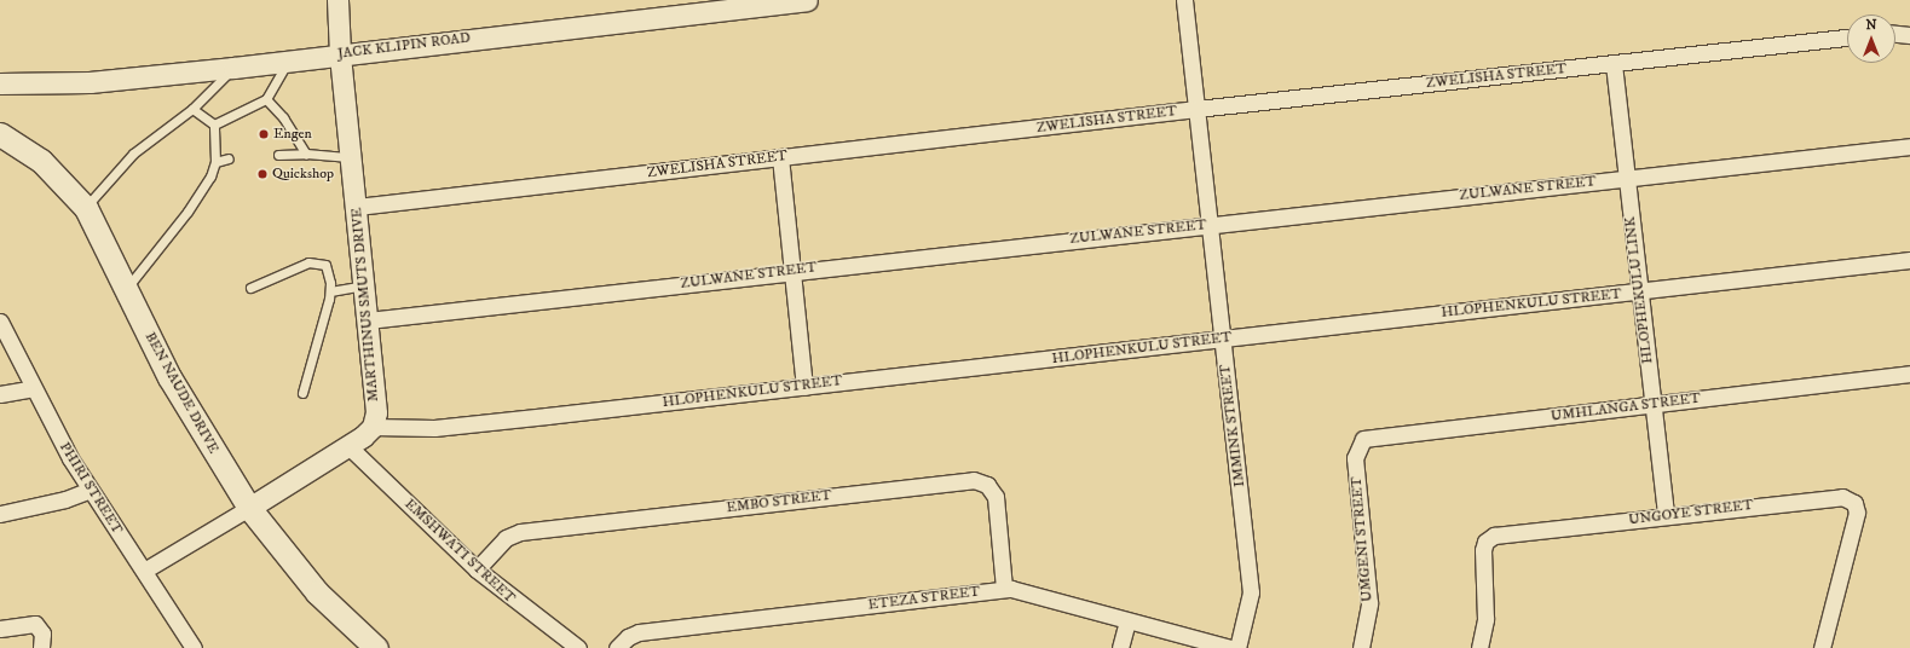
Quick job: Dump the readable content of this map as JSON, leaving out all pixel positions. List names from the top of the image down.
{
  "streets": {
    "main road": ["BEN NAUDE DRIVE"],
    "street": [
      "JACK KLIPIN ROAD",
      "ZWELISHA STREET",
      "ZULWANE STREET",
      "HLOPHEKULU LINK",
      "HLOPHENKULU STREET",
      "MARTHINUS SMUTS DRIVE",
      "UMHLANGA STREET",
      "IMMINK STREET",
      "PHIRI STREET",
      "EMBO STREET",
      "UNGOYE STREET",
      "UMGENI STREET",
      "EMSHWATI STREET",
      "ETEZA STREET"
    ]
  },
  "crossings": [
    ["JACK KLIPIN ROAD", "MARTHINUS SMUTS DRIVE"],
    ["ZWELISHA STREET", "HLOPHEKULU LINK"],
    ["ZWELISHA STREET", "MARTHINUS SMUTS DRIVE"],
    ["ZWELISHA STREET", "IMMINK STREET"],
    ["ZULWANE STREET", "HLOPHEKULU LINK"],
    ["ZULWANE STREET", "MARTHINUS SMUTS DRIVE"],
    ["ZULWANE STREET", "IMMINK STREET"],
    ["HLOPHEKULU LINK", "HLOPHENKULU STREET"],
    ["HLOPHEKULU LINK", "UMHLANGA STREET"],
    ["HLOPHEKULU LINK", "UNGOYE STREET"],
    ["HLOPHENKULU STREET", "MARTHINUS SMUTS DRIVE"],
    ["HLOPHENKULU STREET", "IMMINK STREET"],
    ["UMHLANGA STREET", "UMGENI STREET"],
    ["EMBO STREET", "EMSHWATI STREET"],
    ["EMBO STREET", "ETEZA STREET"]
  ],
  "places": ["Engen", "Quickshop"],
  "north": "top"
}
